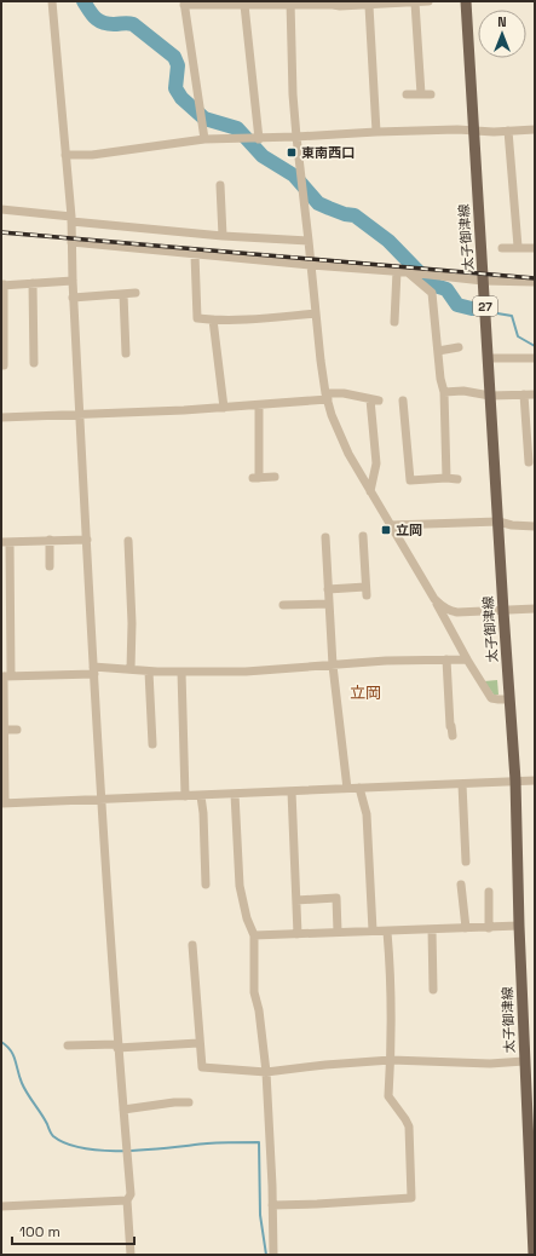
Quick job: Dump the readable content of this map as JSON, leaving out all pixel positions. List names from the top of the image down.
{
  "streets": {
    "main road": ["太子御津線", "27"]
  },
  "districts": ["立岡"],
  "places": {
    "transit": ["東南西口", "立岡"]
  },
  "scale_bar": "100 m",
  "north": "top"
}
